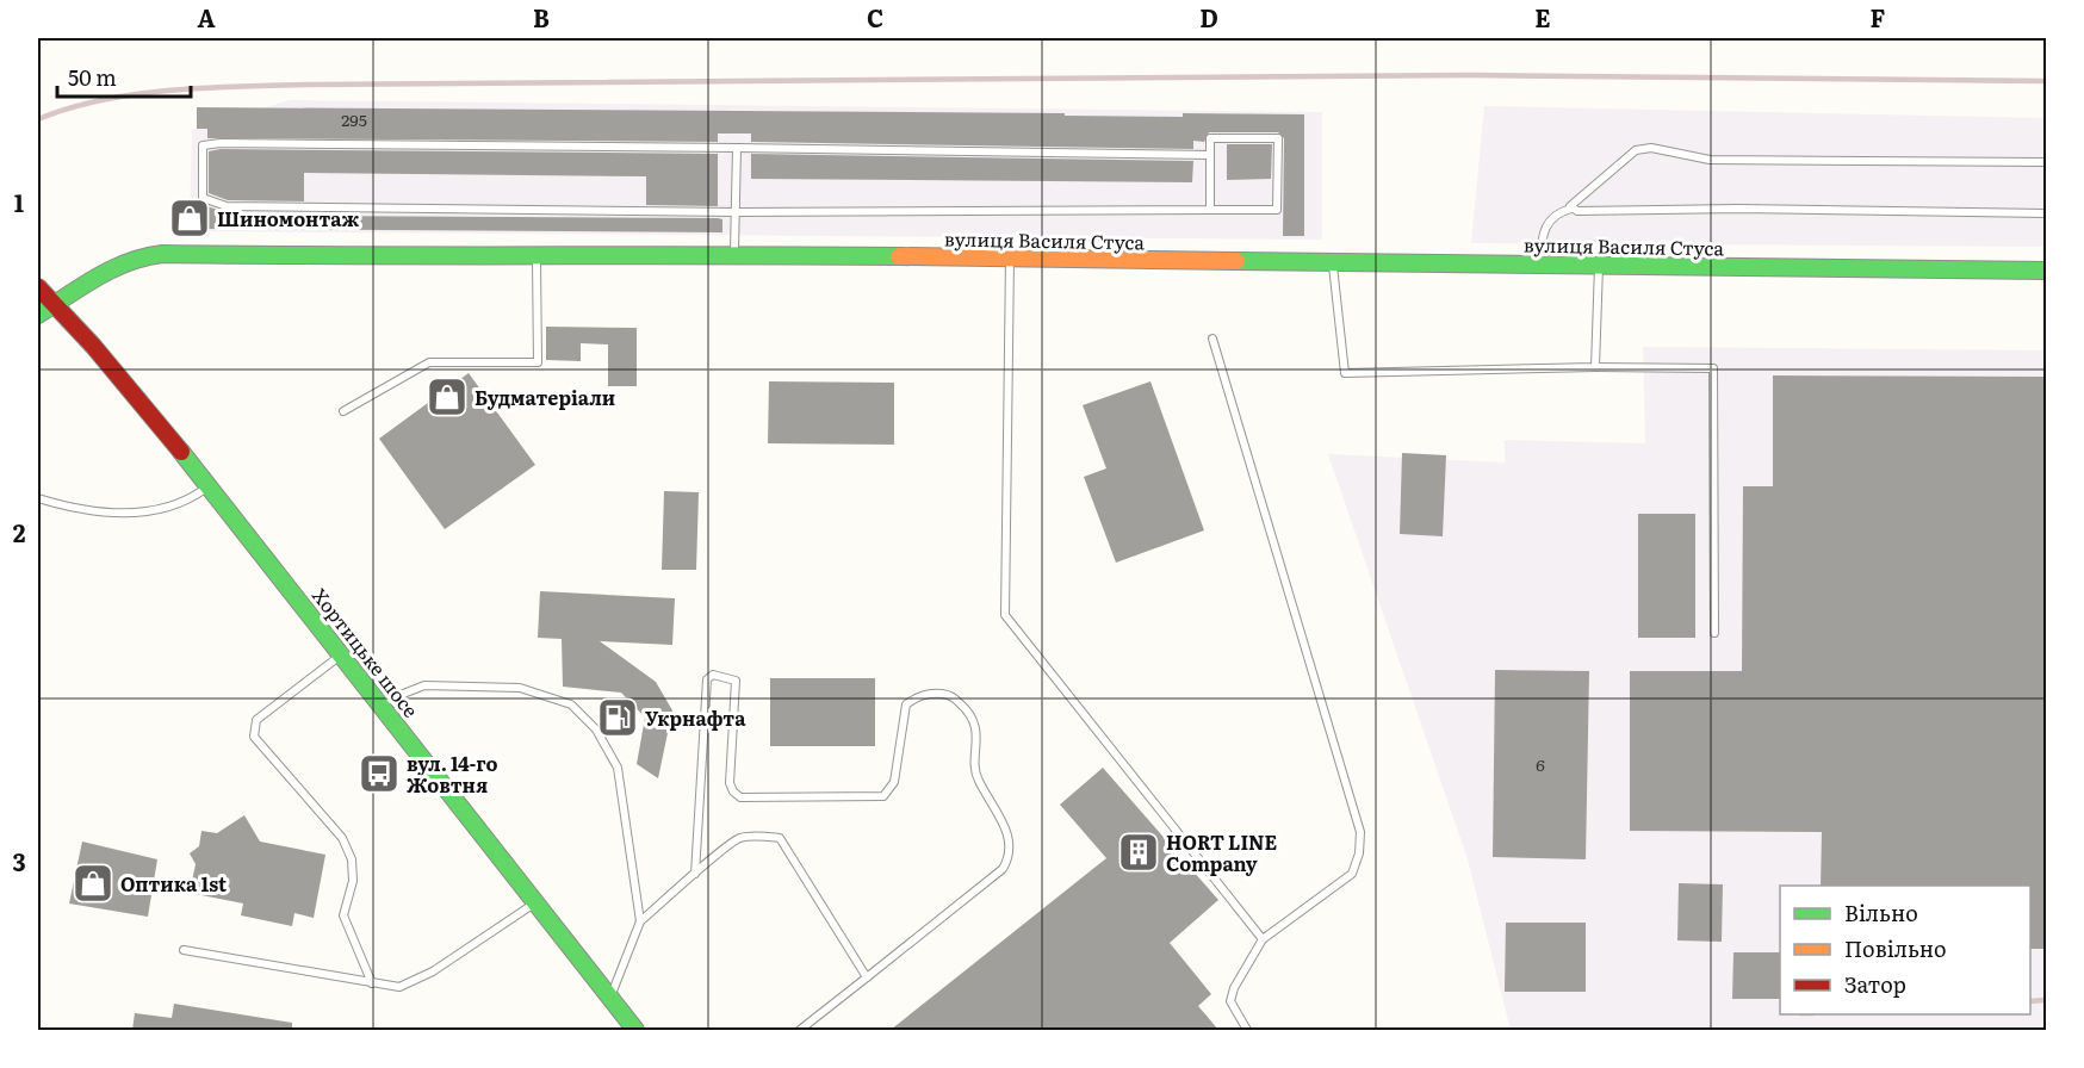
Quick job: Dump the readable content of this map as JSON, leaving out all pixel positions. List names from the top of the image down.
{
  "streets": {
    "street": ["вулиця Василя Стуса", "Хортицьке шосе"]
  },
  "crossings": [
    ["вулиця Василя Стуса", "Хортицьке шосе"]
  ],
  "places": {
    "shop": ["Шиномонтаж", "Будматеріали", "Оптика 1st"],
    "fuel station": ["Укрнафта"],
    "bus stop": ["вул. 14-го Жовтня"],
    "building": ["HORT LINE Company"]
  },
  "house_numbers": ["295", "6"],
  "legend": ["Вільно", "Повільно", "Затор"],
  "scale_bar": "50 m",
  "grid": {
    "columns": [
      "A",
      "B",
      "C",
      "D",
      "E",
      "F"
    ],
    "rows": ["1", "2", "3"]
  }
}
